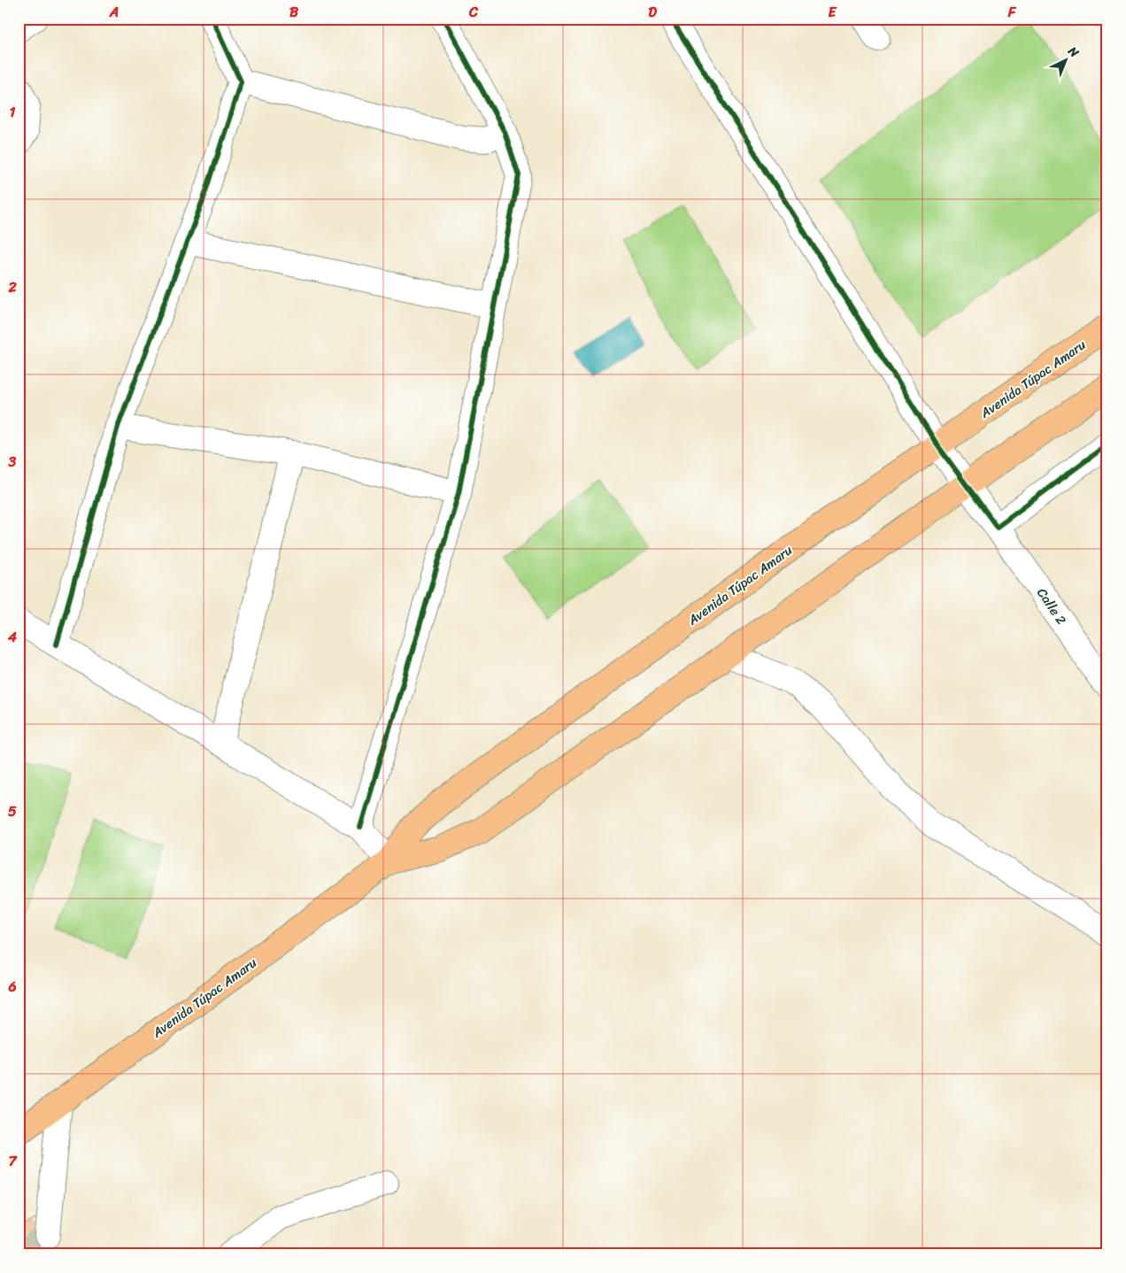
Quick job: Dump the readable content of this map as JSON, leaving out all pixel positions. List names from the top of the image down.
{
  "streets": {
    "highway": ["Avenida Túpac Amaru"],
    "street": ["Calle 2"]
  },
  "crossings": [
    ["Avenida Túpac Amaru", "Calle 2"]
  ],
  "north": "top right",
  "grid": {
    "columns": [
      "A",
      "B",
      "C",
      "D",
      "E",
      "F"
    ],
    "rows": [
      "1",
      "2",
      "3",
      "4",
      "5",
      "6",
      "7"
    ]
  }
}
